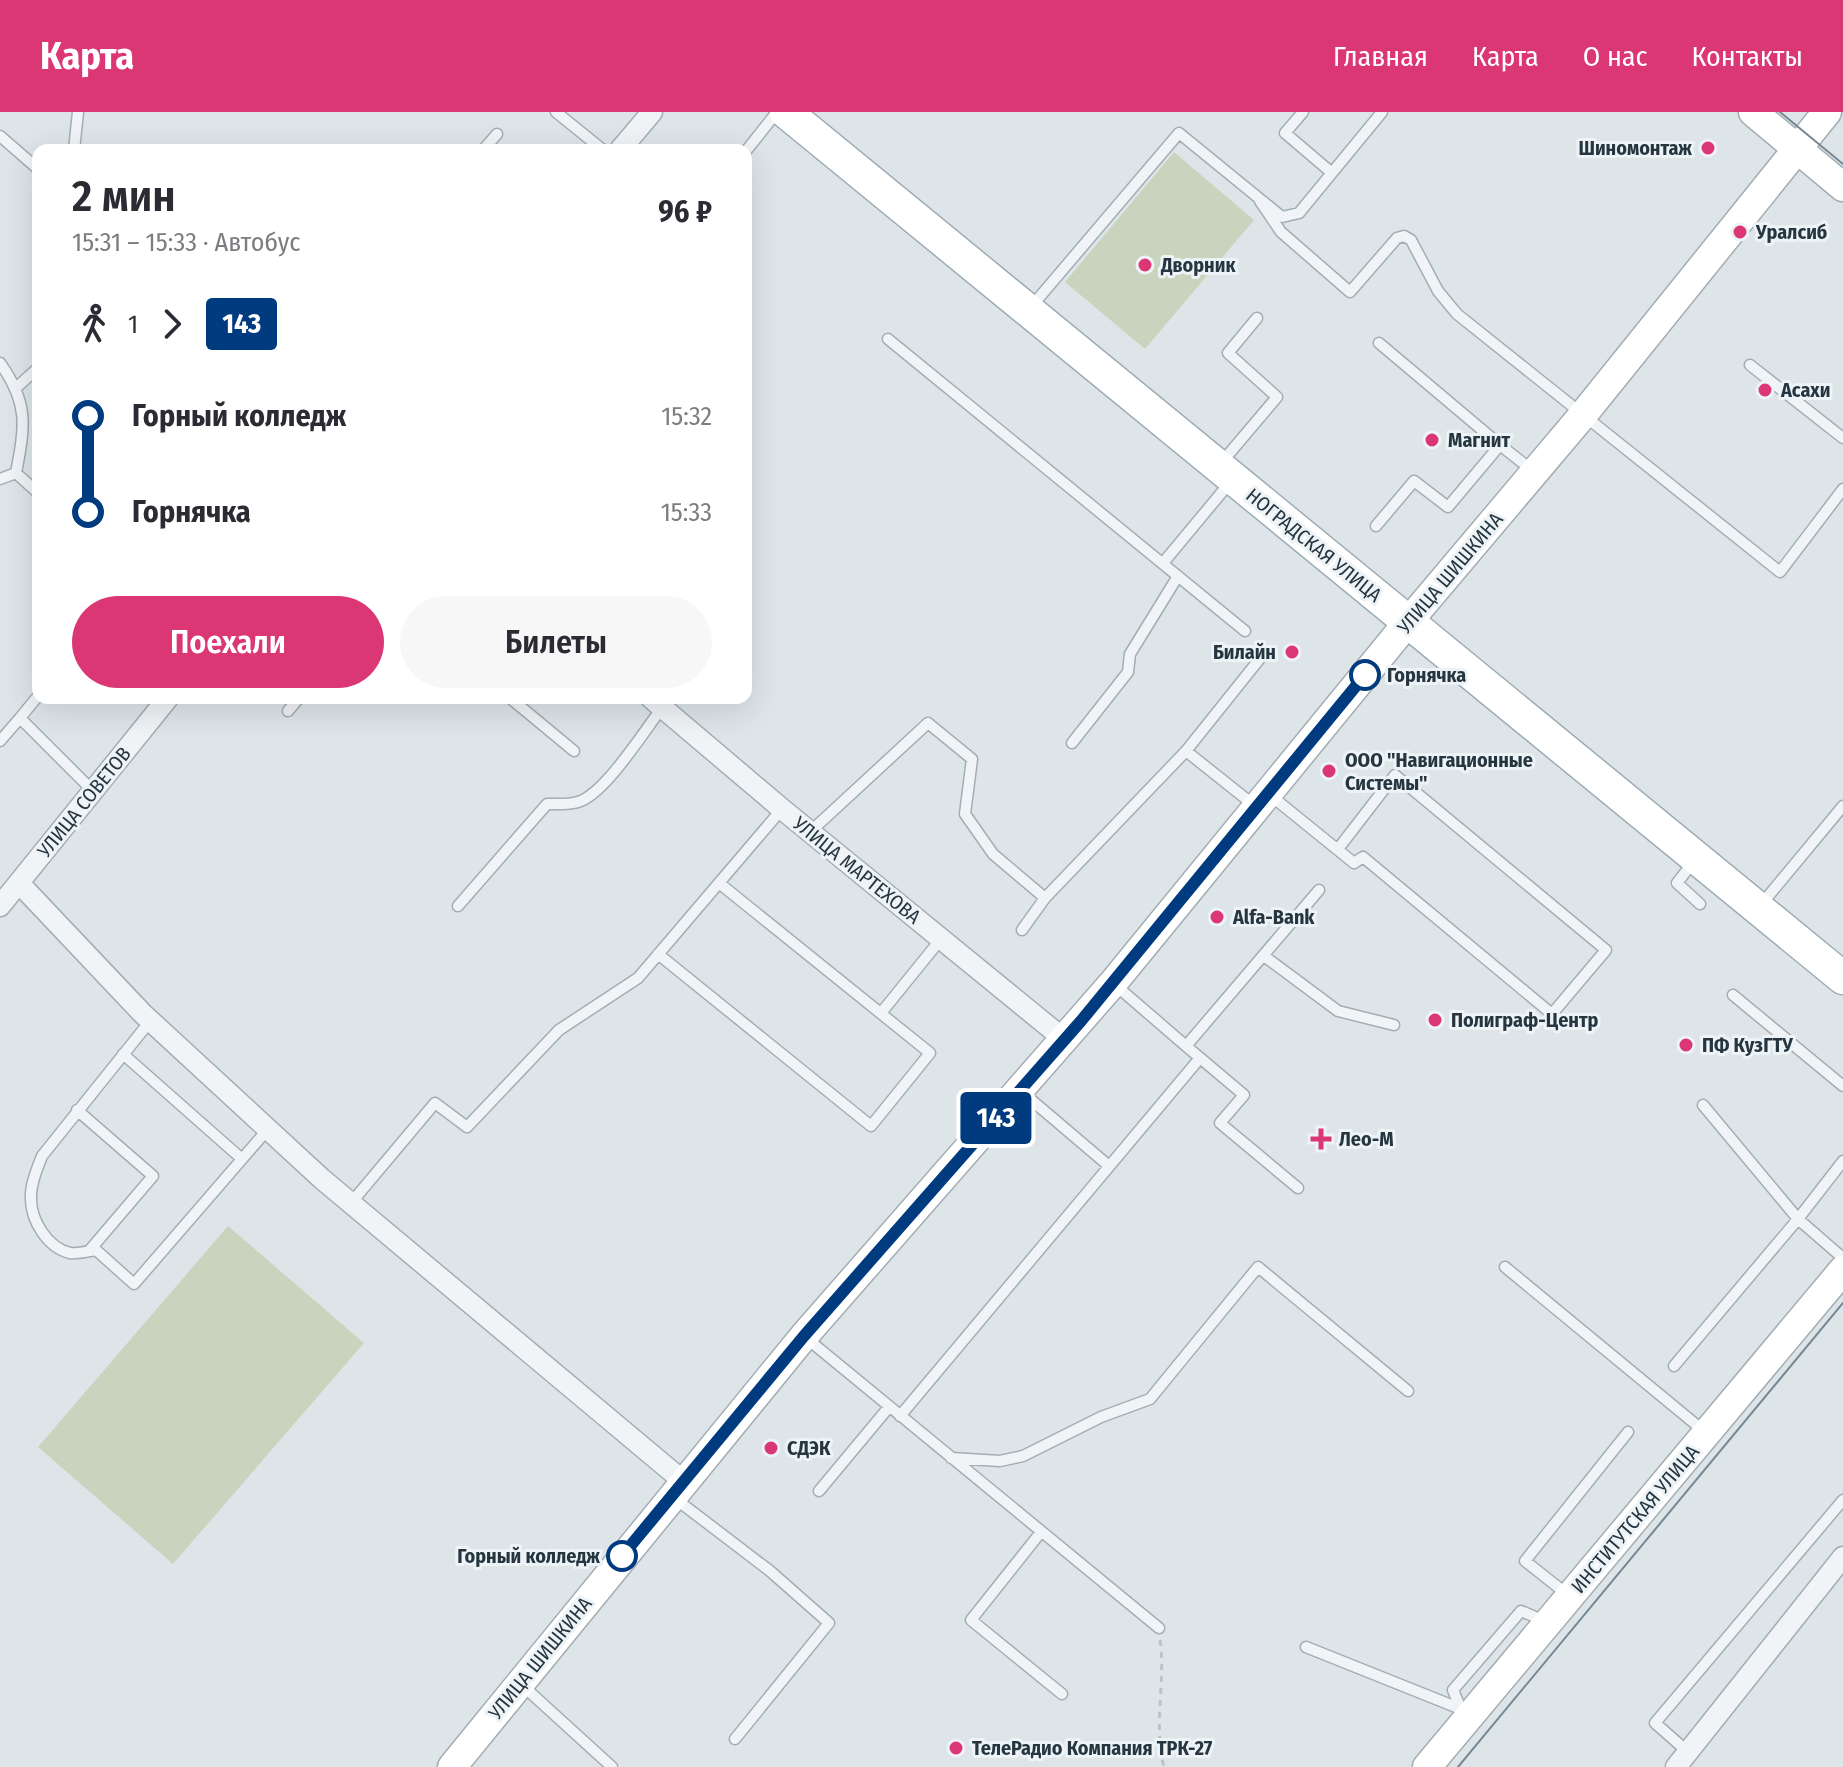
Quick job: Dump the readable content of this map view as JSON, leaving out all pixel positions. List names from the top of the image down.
{
  "streets": {
    "main road": ["НОГРАДСКАЯ УЛИЦА", "УЛИЦА ШИШКИНА", "ИНСТИТУТСКАЯ УЛИЦА"],
    "street": ["УЛИЦА СОВЕТОВ", "УЛИЦА МАРТЕХОВА"]
  },
  "crossings": [
    ["НОГРАДСКАЯ УЛИЦА", "УЛИЦА ШИШКИНА"],
    ["УЛИЦА ШИШКИНА", "УЛИЦА МАРТЕХОВА"]
  ],
  "places": {
    "other": [
      "Шиномонтаж",
      "Уралсиб",
      "Дворник",
      "Асахи",
      "Магнит",
      "Билайн",
      "Горнячка",
      "ООО \"Навигационные Системы\"",
      "Alfa-Bank",
      "Полиграф-Центр",
      "ПФ КузГТУ",
      "СДЭК",
      "Горный колледж",
      "ТелеРадио Компания ТРК-27"
    ],
    "health": ["Лео-М"]
  },
  "lines": ["bus line 143"],
  "page": {
    "header": "Карта",
    "nav": [
      "Главная",
      "Карта",
      "О нас",
      "Контакты"
    ],
    "on_map": "143",
    "heading": ["2 мин", "15:31 – 15:33 · Автобус", "96 ₽"],
    "legs": ["1", "143"],
    "list": [
      {
        "name": "Горный колледж",
        "value": "15:32"
      },
      {
        "name": "Горнячка",
        "value": "15:33"
      }
    ],
    "buttons": ["Поехали", "Билеты"]
  }
}
